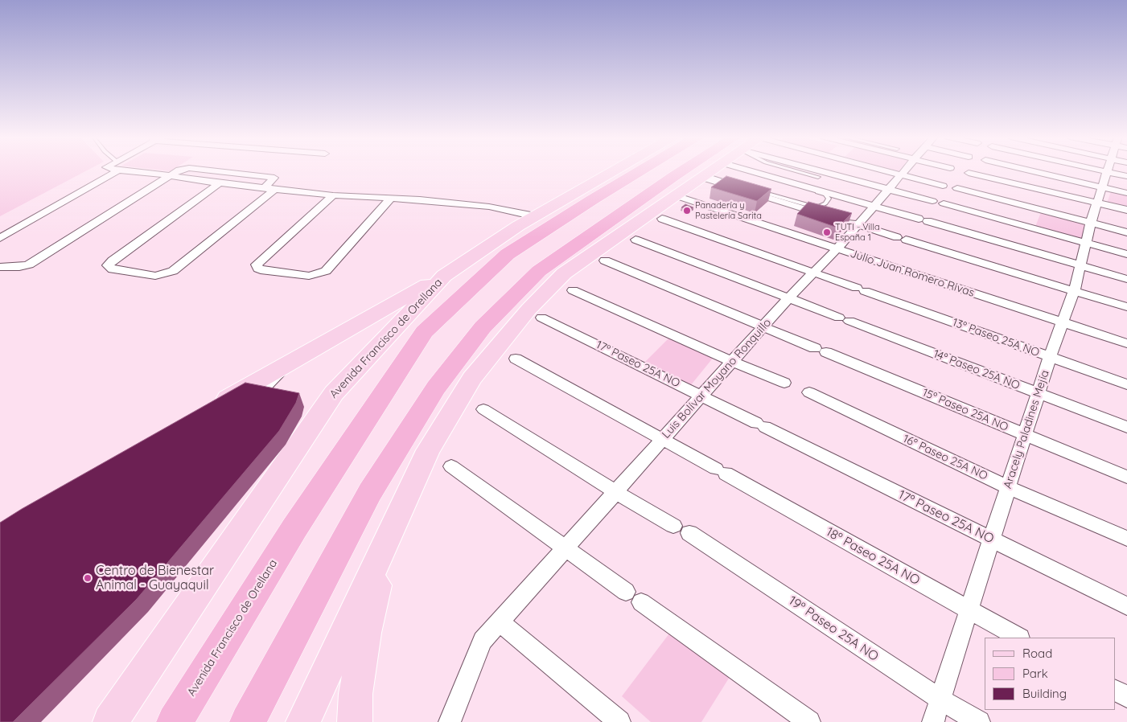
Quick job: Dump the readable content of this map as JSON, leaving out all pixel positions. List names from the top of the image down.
{
  "streets": {
    "highway": ["Avenida Francisco de Orellana"],
    "street": [
      "Julio Juan Romero Rivas",
      "13º Paseo 25A NO",
      "17º Paseo 25A NO",
      "14º Paseo 25A NO",
      "Luis Bolívar Moyano Ronquillo",
      "15º Paseo 25A NO",
      "Aracely Paladines Mejía",
      "16º Paseo 25A NO",
      "18º Paseo 25A NO",
      "19º Paseo 25A NO"
    ]
  },
  "crossings": [
    ["Julio Juan Romero Rivas", "Luis Bolívar Moyano Ronquillo"],
    ["Julio Juan Romero Rivas", "Aracely Paladines Mejía"],
    ["13º Paseo 25A NO", "Luis Bolívar Moyano Ronquillo"],
    ["13º Paseo 25A NO", "Aracely Paladines Mejía"],
    ["17º Paseo 25A NO", "Luis Bolívar Moyano Ronquillo"],
    ["17º Paseo 25A NO", "Aracely Paladines Mejía"],
    ["14º Paseo 25A NO", "Luis Bolívar Moyano Ronquillo"],
    ["14º Paseo 25A NO", "Aracely Paladines Mejía"],
    ["Luis Bolívar Moyano Ronquillo", "15º Paseo 25A NO"],
    ["Luis Bolívar Moyano Ronquillo", "18º Paseo 25A NO"],
    ["Luis Bolívar Moyano Ronquillo", "19º Paseo 25A NO"],
    ["15º Paseo 25A NO", "Aracely Paladines Mejía"],
    ["Aracely Paladines Mejía", "16º Paseo 25A NO"],
    ["Aracely Paladines Mejía", "18º Paseo 25A NO"],
    ["Aracely Paladines Mejía", "19º Paseo 25A NO"]
  ],
  "places": ["Panadería y Pastelería Sarita", "TUTI - Villa España 1", "Centro de Bienestar Animal - Guayaquil"],
  "legend": ["Road", "Park", "Building"]
}
